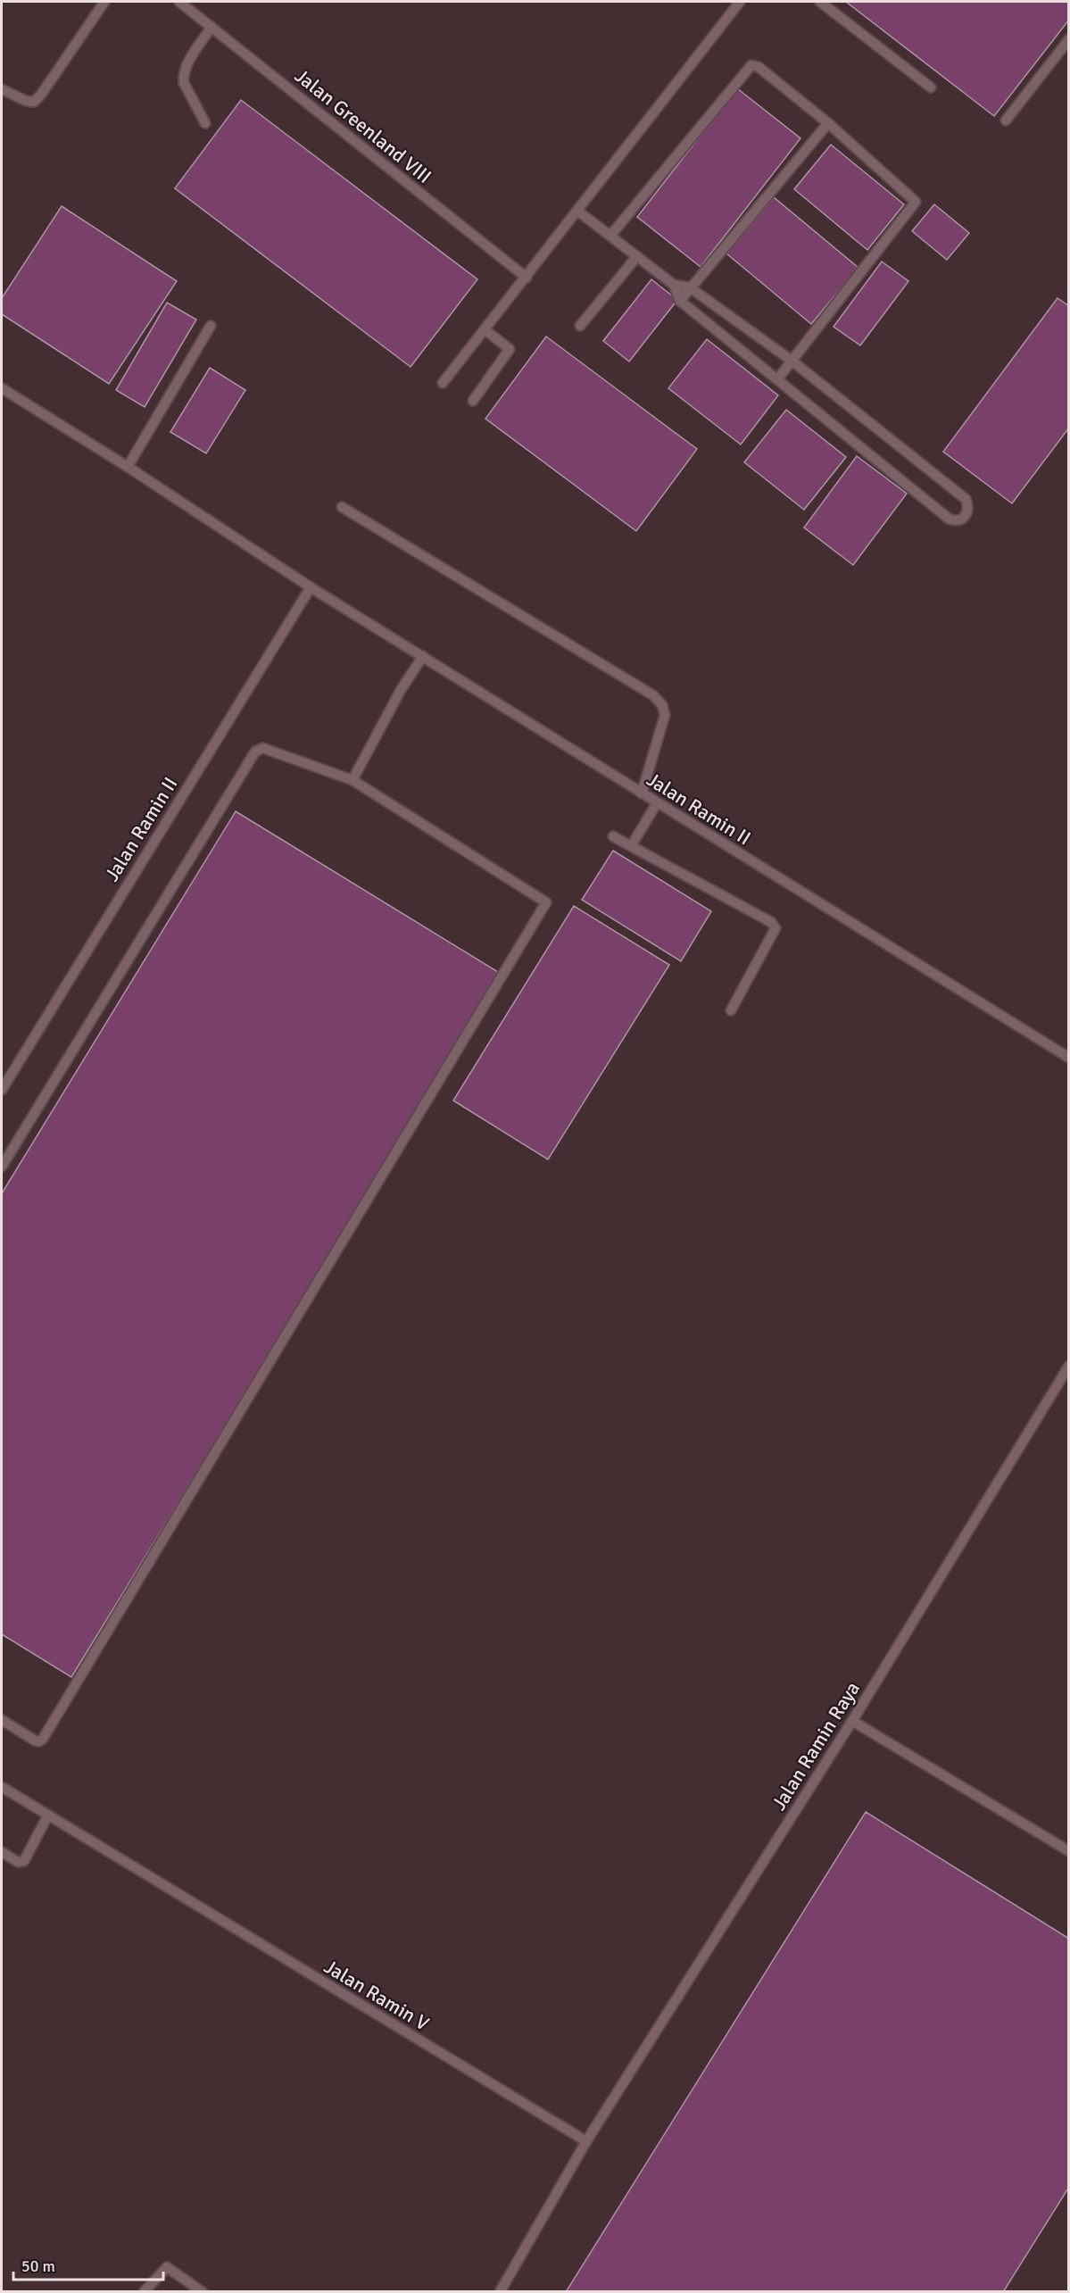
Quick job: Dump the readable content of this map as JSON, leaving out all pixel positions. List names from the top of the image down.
{
  "streets": {
    "lane": [
      "Jalan Greenland VIII",
      "Jalan Ramin II",
      "Jalan Ramin Raya",
      "Jalan Ramin V"
    ]
  },
  "crossings": [
    ["Jalan Ramin Raya", "Jalan Ramin V"]
  ],
  "scale_bar": "50 m"
}
